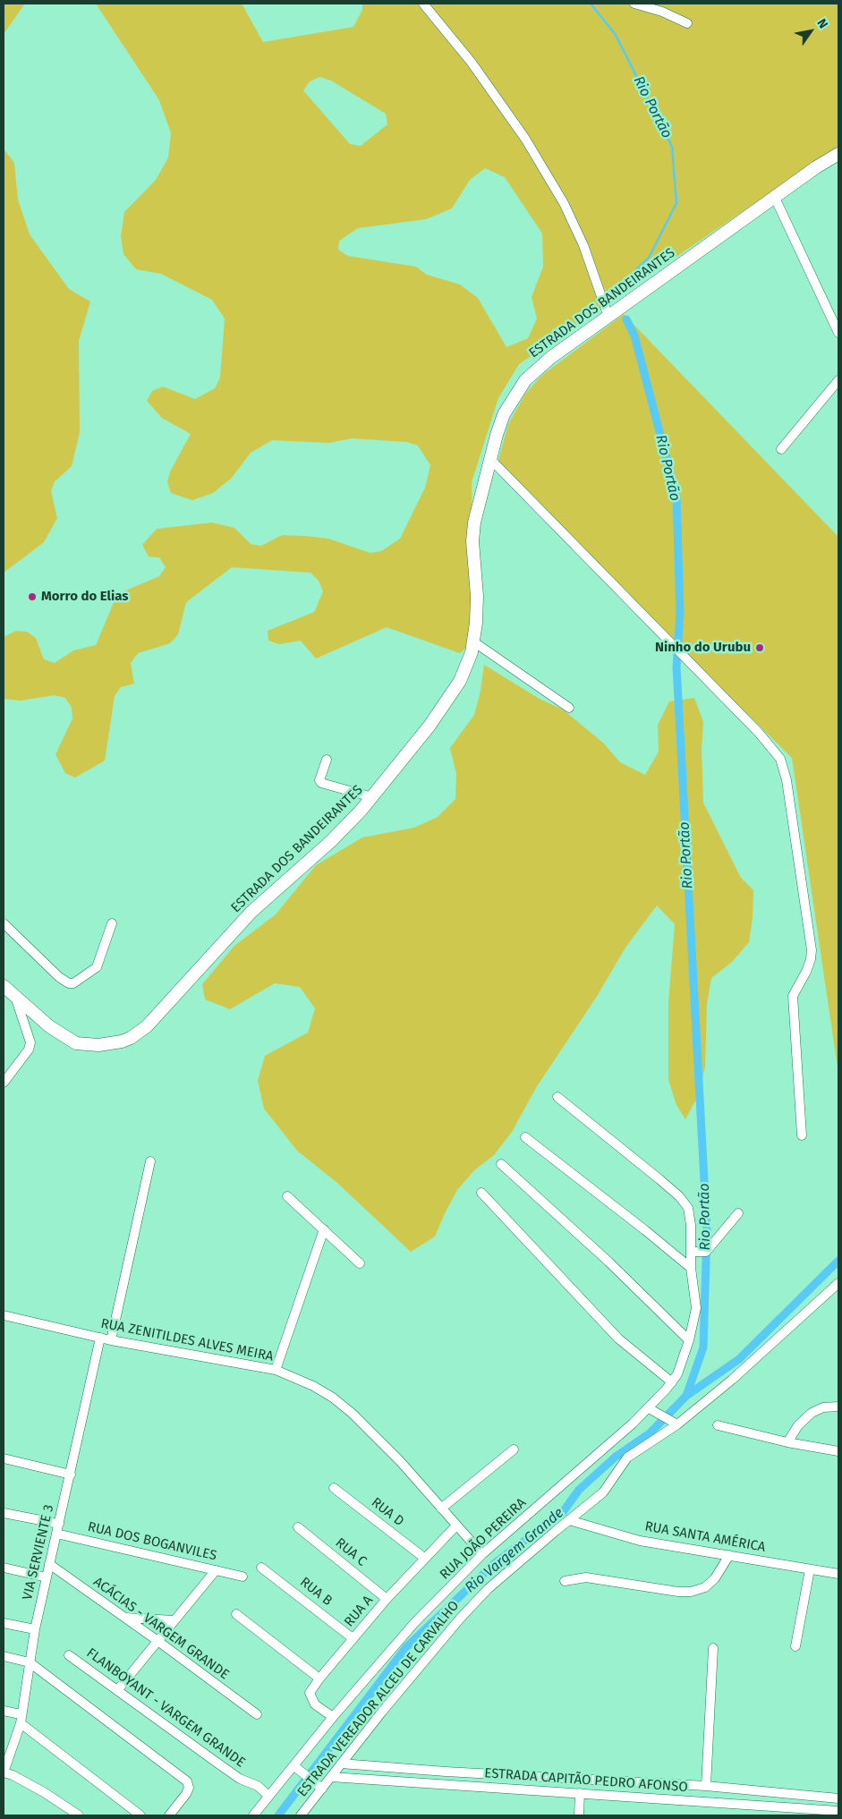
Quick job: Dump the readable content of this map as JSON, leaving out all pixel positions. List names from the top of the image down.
{
  "streets": {
    "main road": ["ESTRADA DOS BANDEIRANTES"],
    "street": [
      "RUA ZENITILDES ALVES MEIRA",
      "RUA D",
      "RUA SANTA AMÉRICA",
      "RUA JOÃO PEREIRA",
      "RUA DOS BOGANVILES",
      "VIA SERVIENTE 3",
      "RUA C",
      "RUA B",
      "RUA A",
      "ACÁCIAS - VARGEM GRANDE",
      "ESTRADA VEREADOR ALCEU DE CARVALHO",
      "FLANBOYANT - VARGEM GRANDE",
      "ESTRADA CAPITÃO PEDRO AFONSO"
    ]
  },
  "crossings": [
    ["RUA ZENITILDES ALVES MEIRA", "RUA JOÃO PEREIRA"],
    ["RUA ZENITILDES ALVES MEIRA", "VIA SERVIENTE 3"],
    ["RUA ZENITILDES ALVES MEIRA", "RUA A"],
    ["RUA D", "RUA A"],
    ["RUA SANTA AMÉRICA", "ESTRADA VEREADOR ALCEU DE CARVALHO"],
    ["RUA JOÃO PEREIRA", "RUA A"],
    ["RUA JOÃO PEREIRA", "FLANBOYANT - VARGEM GRANDE"],
    ["RUA DOS BOGANVILES", "VIA SERVIENTE 3"],
    ["VIA SERVIENTE 3", "ACÁCIAS - VARGEM GRANDE"],
    ["RUA C", "RUA A"],
    ["RUA B", "RUA A"],
    ["ESTRADA VEREADOR ALCEU DE CARVALHO", "ESTRADA CAPITÃO PEDRO AFONSO"]
  ],
  "water": ["Rio Portão", "Rio Vargem Grande"],
  "places": ["Morro do Elias", "Ninho do Urubu"],
  "north": "top right"
}
